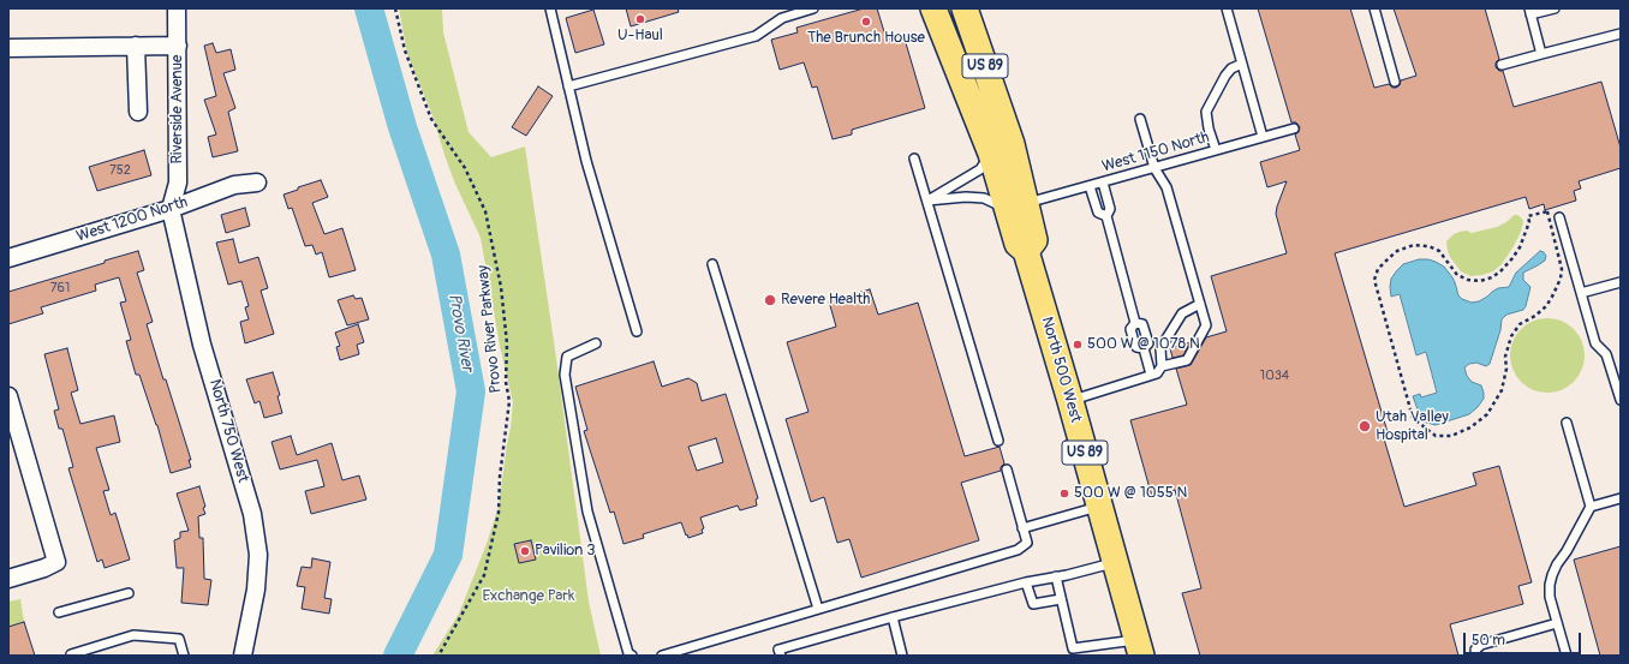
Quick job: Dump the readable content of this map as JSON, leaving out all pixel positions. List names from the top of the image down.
{
  "streets": {
    "main road": ["US 89", "North 500 West"],
    "street": ["Riverside Avenue", "West 1200 North", "North 750 West"],
    "lane": ["West 1150 North"],
    "path": ["Provo River Parkway"]
  },
  "crossings": [
    ["Riverside Avenue", "West 1200 North"],
    ["Riverside Avenue", "North 750 West"],
    ["West 1150 North", "North 500 West"],
    ["West 1200 North", "North 750 West"]
  ],
  "water": ["Provo River"],
  "parks": ["Exchange Park"],
  "places": [
    "U-Haul",
    "The Brunch House",
    "Revere Health",
    "500 W @ 1078 N",
    "Utah Valley Hospital",
    "500 W @ 1055 N",
    "Pavilion 3"
  ],
  "house_numbers": ["752", "761", "1034"],
  "scale_bar": "50 m"
}
